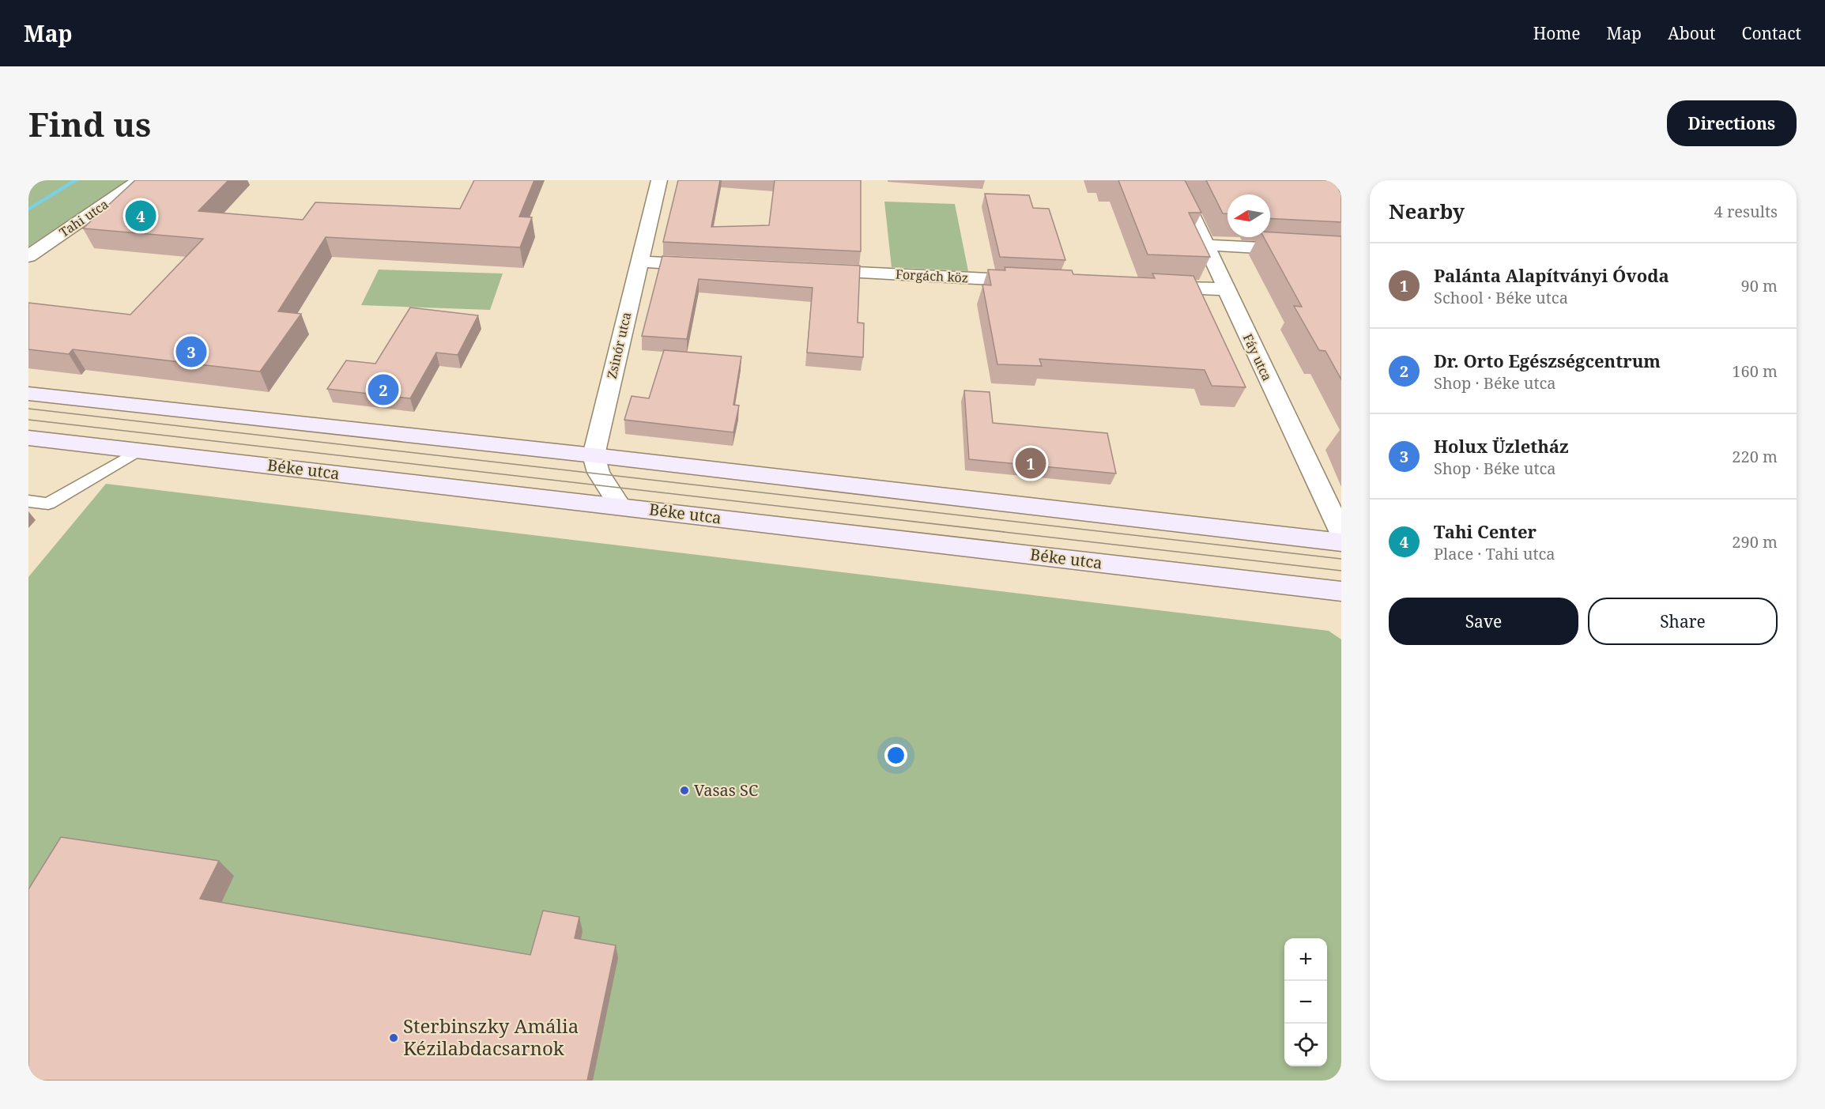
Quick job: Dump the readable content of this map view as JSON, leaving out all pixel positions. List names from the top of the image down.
{
  "streets": {
    "main road": ["Béke utca"],
    "street": [
      "Tahi utca",
      "Forgách köz",
      "Zsinór utca",
      "Fáy utca"
    ]
  },
  "places": ["Vasas SC", "Sterbinszky Amália Kézilabdacsarnok"],
  "north": "left",
  "page": {
    "header": "Map",
    "nav": [
      "Home",
      "Map",
      "About",
      "Contact"
    ],
    "buttons": [
      "Directions",
      ["Save", "Share"]
    ],
    "title": "Find us",
    "heading": ["Nearby", "4 results"],
    "pins": [
      "4",
      "3",
      "2",
      "1"
    ],
    "list": [
      {
        "mark": "1",
        "name": "Palánta Alapítványi Óvoda",
        "note": "School · Béke utca",
        "value": "90 m"
      },
      {
        "mark": "2",
        "name": "Dr. Orto Egészségcentrum",
        "note": "Shop · Béke utca",
        "value": "160 m"
      },
      {
        "mark": "3",
        "name": "Holux Üzletház",
        "note": "Shop · Béke utca",
        "value": "220 m"
      },
      {
        "mark": "4",
        "name": "Tahi Center",
        "note": "Place · Tahi utca",
        "value": "290 m"
      }
    ],
    "map_buttons": ["+", "−"]
  }
}
